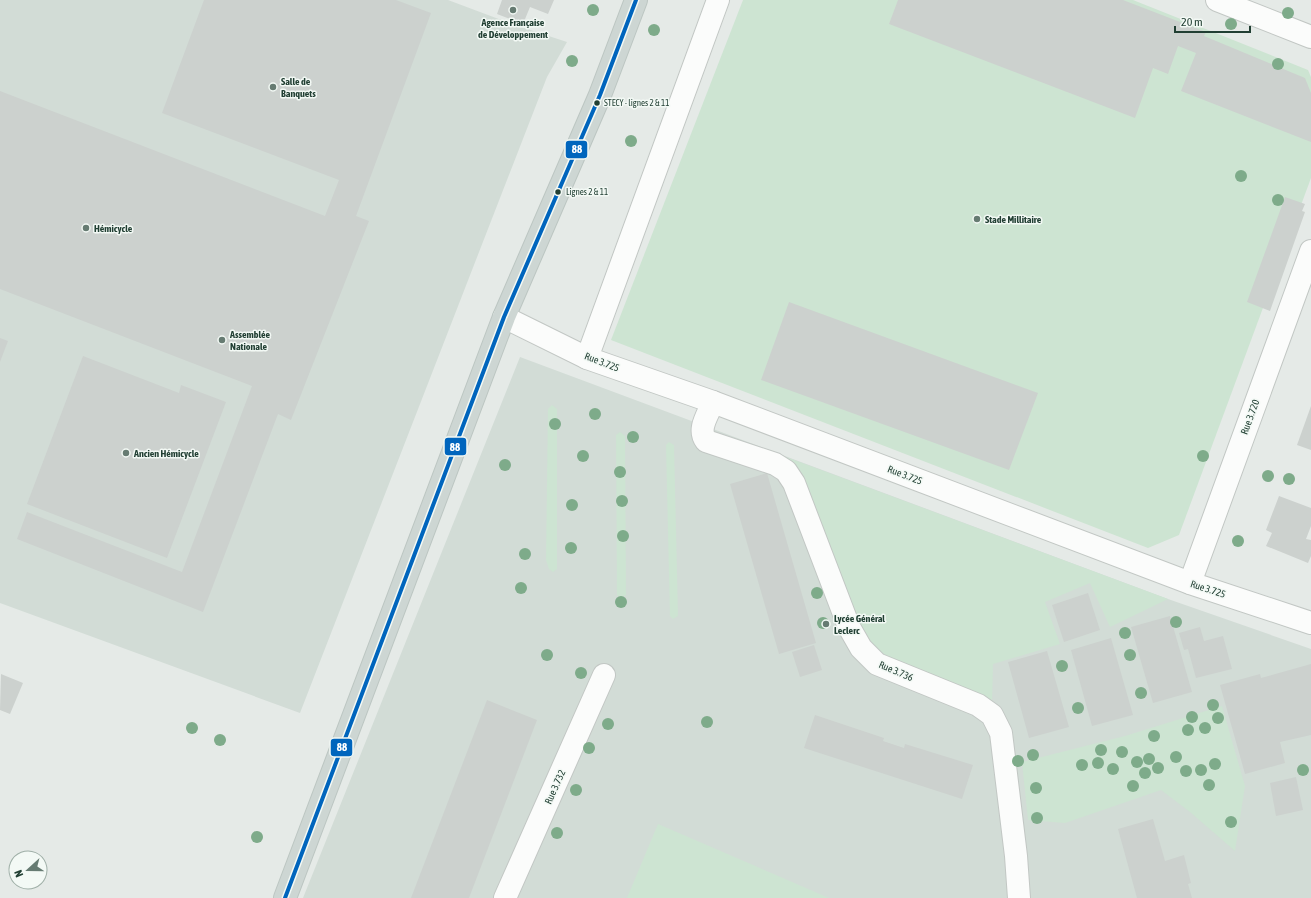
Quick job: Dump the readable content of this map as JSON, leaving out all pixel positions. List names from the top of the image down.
{
  "streets": {
    "street": [
      "Rue 3.725",
      "Rue 3.720",
      "Rue 3.736",
      "Rue 3.732"
    ]
  },
  "crossings": [
    ["Rue 3.725", "Rue 3.720"],
    ["Rue 3.725", "Rue 3.736"]
  ],
  "places": [
    "Agence Française de Développement",
    "Salle de Banquets",
    "STECY - lignes 2 & 11",
    "Lignes 2 & 11",
    "Stade Millitaire",
    "Hémicycle",
    "Assemblée Nationale",
    "Ancien Hémicycle",
    "Lycée Général Leclerc"
  ],
  "lines": ["transit line 88"],
  "scale_bar": "20 m",
  "north": "left"
}
